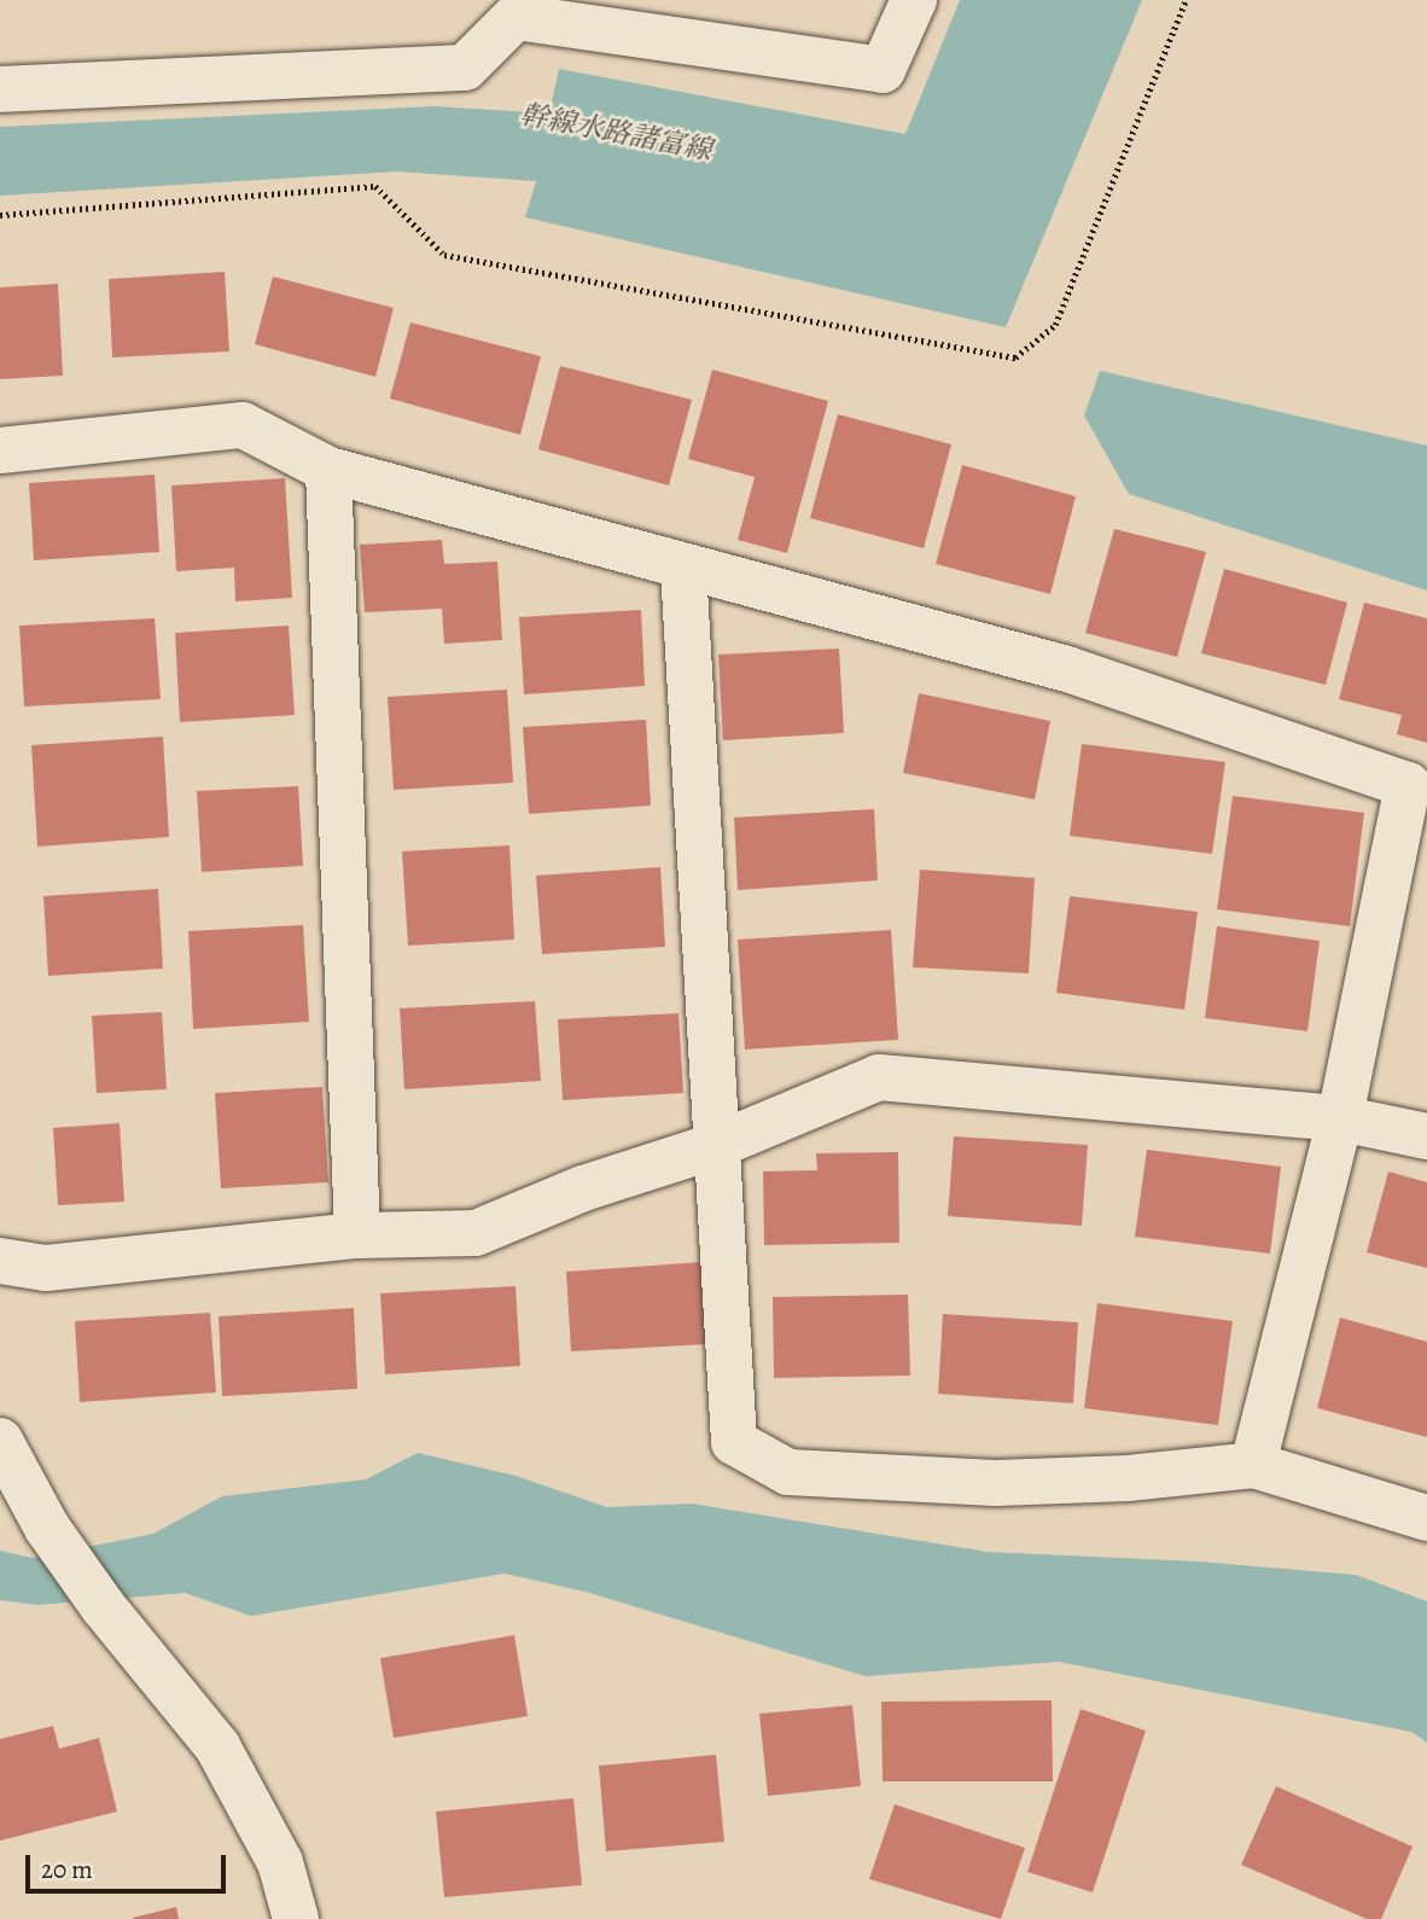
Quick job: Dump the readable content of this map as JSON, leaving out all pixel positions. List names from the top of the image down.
{
  "water": ["幹線水路諸富線"],
  "scale_bar": "20 m"
}
